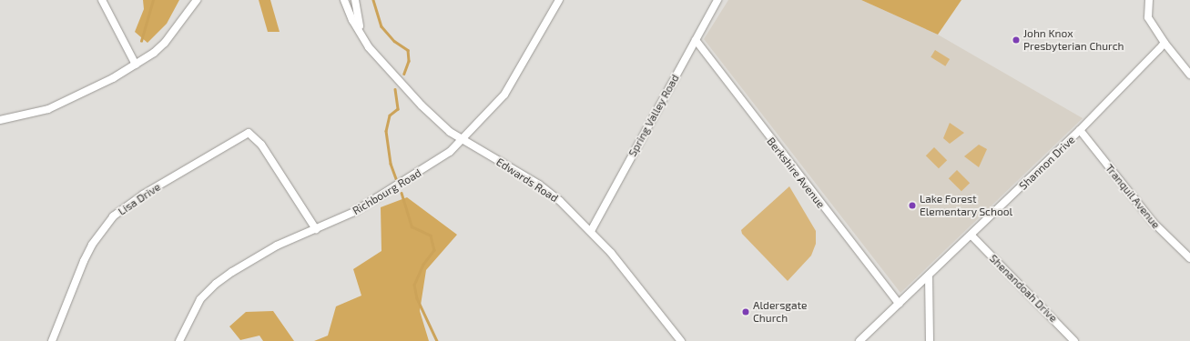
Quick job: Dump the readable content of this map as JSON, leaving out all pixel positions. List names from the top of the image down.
{
  "streets": {
    "street": [
      "Spring Valley Road",
      "Shannon Drive",
      "Berkshire Avenue",
      "Edwards Road",
      "Richbourg Road",
      "Tranquil Avenue",
      "Lisa Drive",
      "Shenandoah Drive"
    ]
  },
  "crossings": [
    ["Spring Valley Road", "Berkshire Avenue"],
    ["Spring Valley Road", "Edwards Road"],
    ["Shannon Drive", "Berkshire Avenue"],
    ["Shannon Drive", "Tranquil Avenue"],
    ["Shannon Drive", "Shenandoah Drive"],
    ["Edwards Road", "Richbourg Road"],
    ["Richbourg Road", "Lisa Drive"]
  ],
  "places": ["John Knox Presbyterian Church", "Lake Forest Elementary School", "Aldersgate Church"]
}
